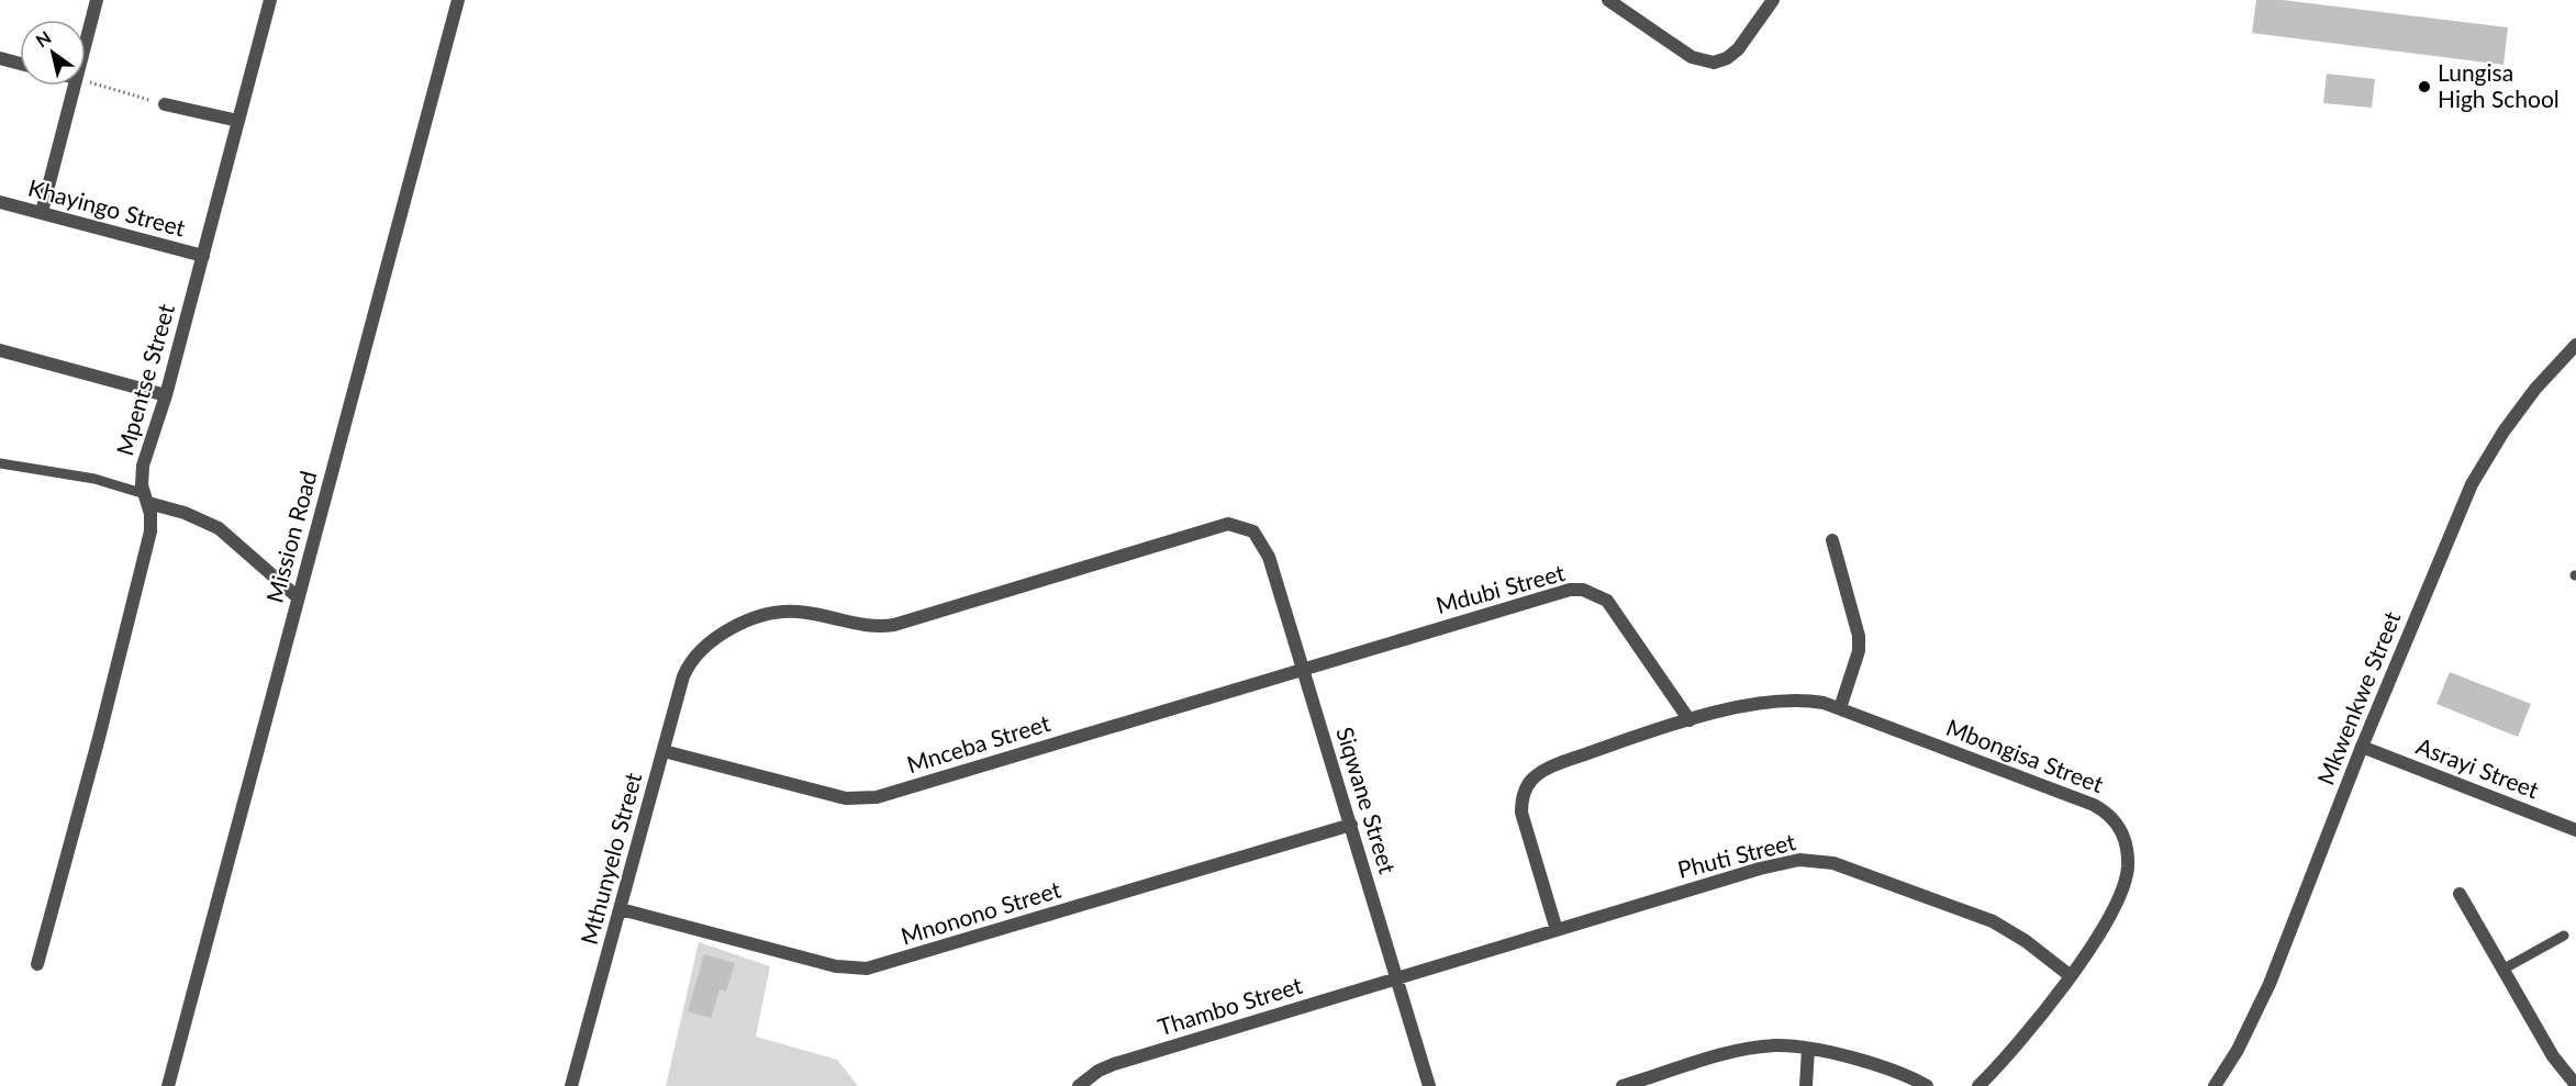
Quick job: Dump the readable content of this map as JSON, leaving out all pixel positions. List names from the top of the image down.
{
  "streets": {
    "street": [
      "Khayingo Street",
      "Mpentse Street",
      "Mission Road",
      "Mdubi Street",
      "Mkwenkwe Street",
      "Mnceba Street",
      "Mbongisa Street",
      "Asrayi Street",
      "Siqwane Street",
      "Phuti Street",
      "Mthunyelo Street",
      "Mnonono Street",
      "Thambo Street"
    ]
  },
  "crossings": [
    ["Khayingo Street", "Mpentse Street"],
    ["Mdubi Street", "Mnceba Street"],
    ["Mdubi Street", "Mbongisa Street"],
    ["Mdubi Street", "Siqwane Street"],
    ["Mkwenkwe Street", "Asrayi Street"],
    ["Mnceba Street", "Siqwane Street"],
    ["Mnceba Street", "Mthunyelo Street"],
    ["Mbongisa Street", "Phuti Street"],
    ["Siqwane Street", "Phuti Street"],
    ["Siqwane Street", "Mthunyelo Street"],
    ["Siqwane Street", "Mnonono Street"],
    ["Siqwane Street", "Thambo Street"],
    ["Phuti Street", "Thambo Street"],
    ["Mthunyelo Street", "Mnonono Street"]
  ],
  "places": ["Lungisa High School"],
  "north": "top left"
}
